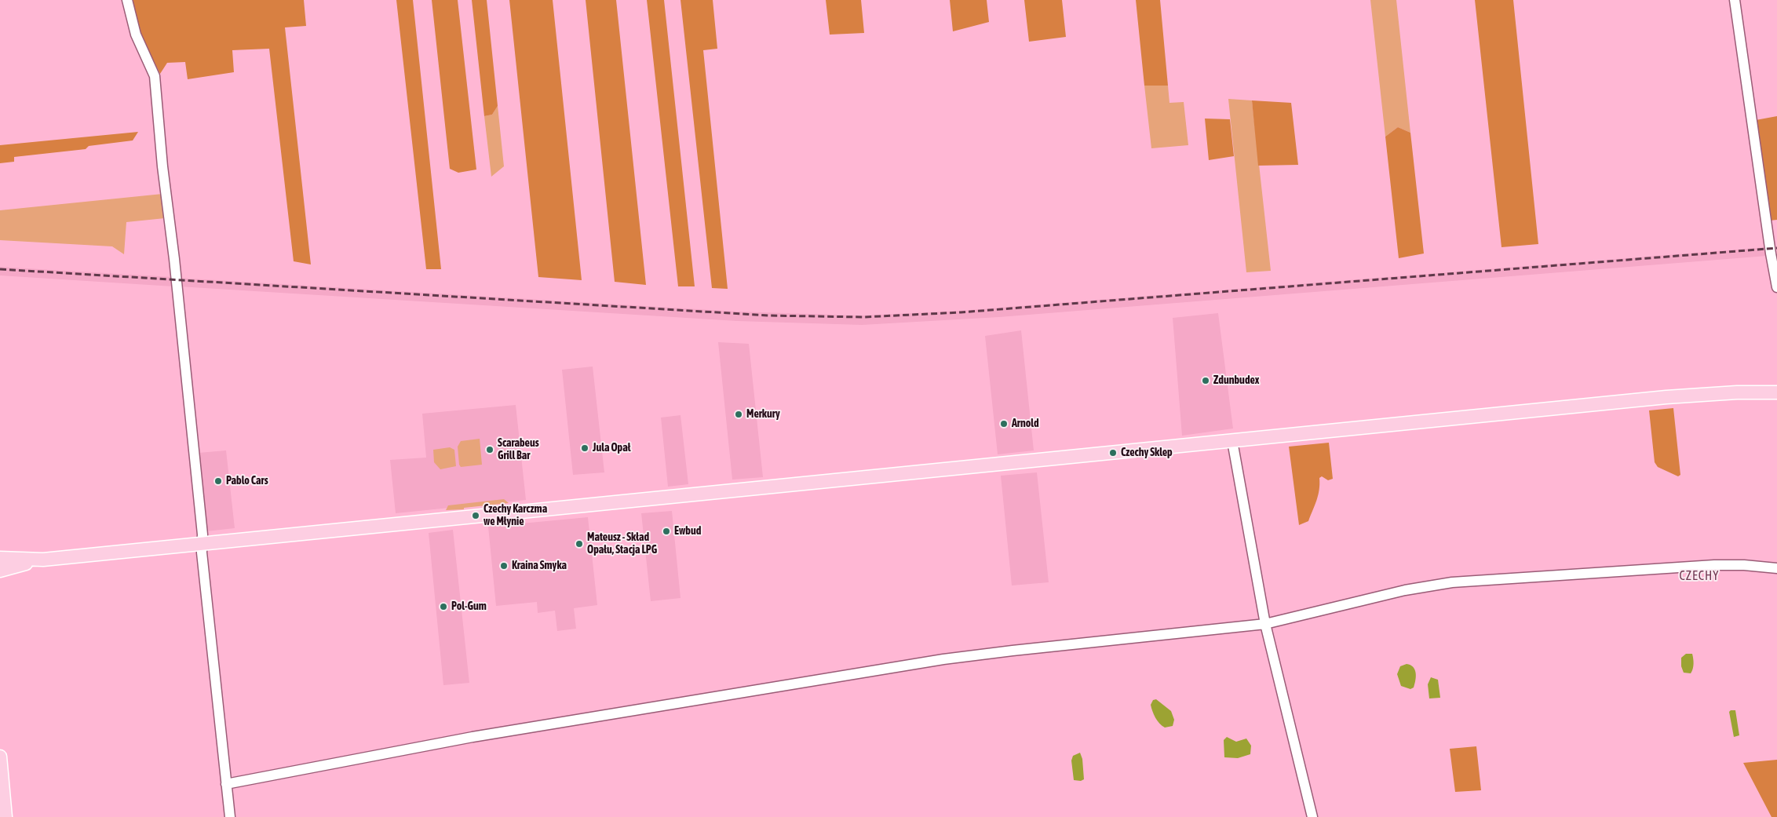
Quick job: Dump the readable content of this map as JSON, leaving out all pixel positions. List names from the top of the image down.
{
  "districts": ["CZECHY"],
  "places": [
    "Zdunbudex",
    "Merkury",
    "Arnold",
    "Jula Opał",
    "Scarabeus Grill Bar",
    "Czechy Sklep",
    "Pablo Cars",
    "Czechy Karczma we Młynie",
    "Ewbud",
    "Mateusz - Skład Opału, Stacja LPG",
    "Kraina Smyka",
    "Pol-Gum"
  ]
}
